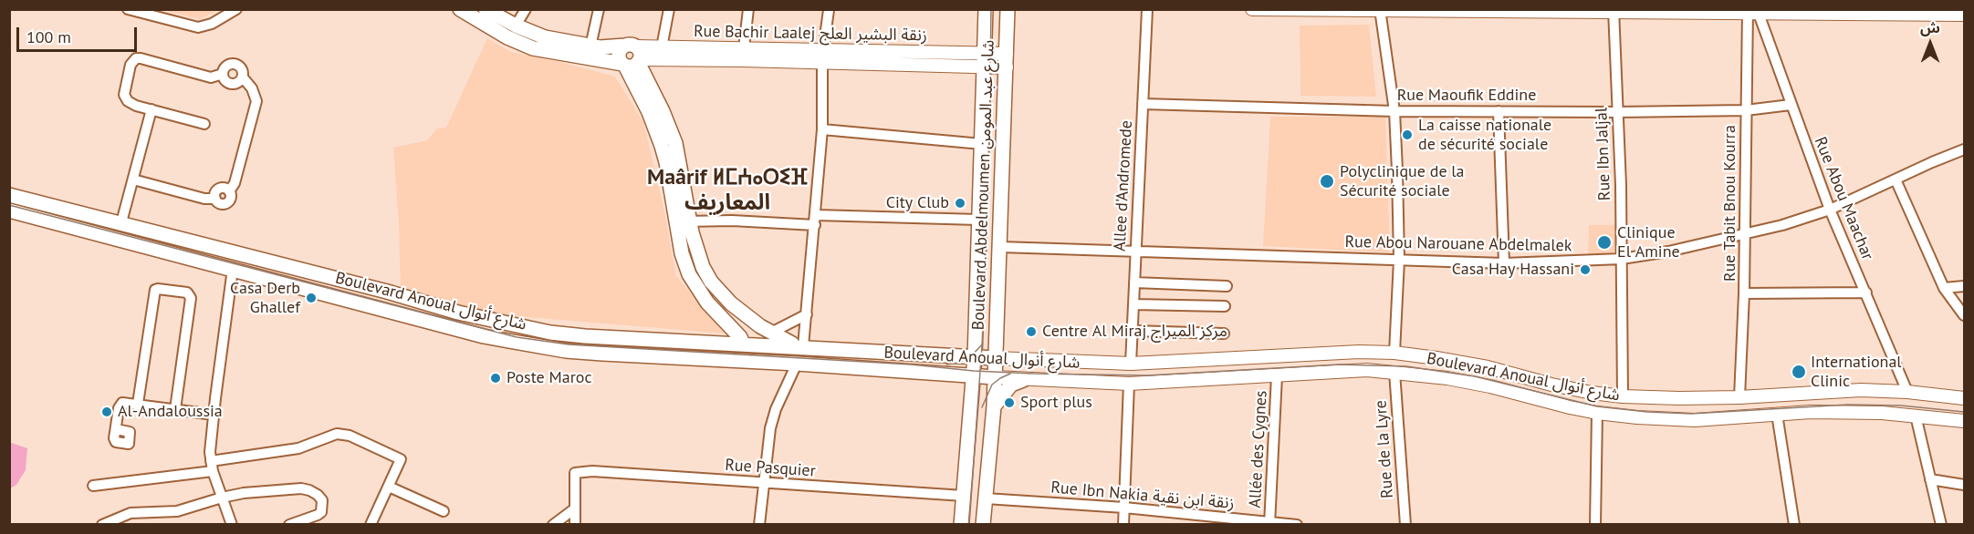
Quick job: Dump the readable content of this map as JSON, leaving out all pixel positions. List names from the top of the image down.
{
  "streets": {
    "main road": ["Boulevard Abdelmoumen شارع عبد المومن", "Boulevard Anoual شارع أنوال"],
    "street": [
      "Rue Bachir Laalej زنقة البشير العلج",
      "Rue Maoufik Eddine",
      "Rue Ibn Jaljal",
      "Allee d'Andromede",
      "Rue Abou Maachar",
      "Rue Tabit Bnou Kourra",
      "Rue Abou Narouane Abdelmalek",
      "Allée des Cygnes",
      "Rue de la Lyre",
      "Rue Pasquier",
      "Rue Ibn Nakia زنقة ابن نقية"
    ]
  },
  "crossings": [
    ["Rue Bachir Laalej زنقة البشير العلج", "Boulevard Abdelmoumen شارع عبد المومن"],
    ["Rue Maoufik Eddine", "Rue Ibn Jaljal"],
    ["Rue Maoufik Eddine", "Allee d'Andromede"],
    ["Rue Maoufik Eddine", "Rue Abou Maachar"],
    ["Rue Maoufik Eddine", "Rue Tabit Bnou Kourra"],
    ["Rue Ibn Jaljal", "Rue Abou Narouane Abdelmalek"],
    ["Rue Ibn Jaljal", "Boulevard Anoual شارع أنوال"],
    ["Boulevard Abdelmoumen شارع عبد المومن", "Rue Abou Narouane Abdelmalek"],
    ["Boulevard Abdelmoumen شارع عبد المومن", "Boulevard Anoual شارع أنوال"],
    ["Boulevard Abdelmoumen شارع عبد المومن", "Rue Pasquier"],
    ["Boulevard Abdelmoumen شارع عبد المومن", "Rue Ibn Nakia زنقة ابن نقية"],
    ["Allee d'Andromede", "Rue Abou Narouane Abdelmalek"],
    ["Allee d'Andromede", "Boulevard Anoual شارع أنوال"],
    ["Rue Abou Maachar", "Rue Tabit Bnou Kourra"],
    ["Rue Abou Maachar", "Rue Abou Narouane Abdelmalek"],
    ["Rue Abou Maachar", "Boulevard Anoual شارع أنوال"],
    ["Rue Tabit Bnou Kourra", "Rue Abou Narouane Abdelmalek"],
    ["Rue Tabit Bnou Kourra", "Boulevard Anoual شارع أنوال"],
    ["Boulevard Anoual شارع أنوال", "Allée des Cygnes"],
    ["Boulevard Anoual شارع أنوال", "Rue de la Lyre"],
    ["Allée des Cygnes", "Rue Ibn Nakia زنقة ابن نقية"]
  ],
  "districts": ["Maârif ⵍⵎⵄⴰⵔⵉⴼ المعاريف"],
  "places": [
    "La caisse nationale de sécurité sociale",
    "Polyclinique de la Sécurité sociale",
    "City Club",
    "Clinique El Amine",
    "Casa Hay Hassani",
    "Casa Derb Ghallef",
    "Centre Al Miraj مركز الميراج",
    "International Clinic",
    "Poste Maroc",
    "Sport plus",
    "Al-Andaloussia"
  ],
  "scale_bar": "100 m",
  "north": "top"
}
